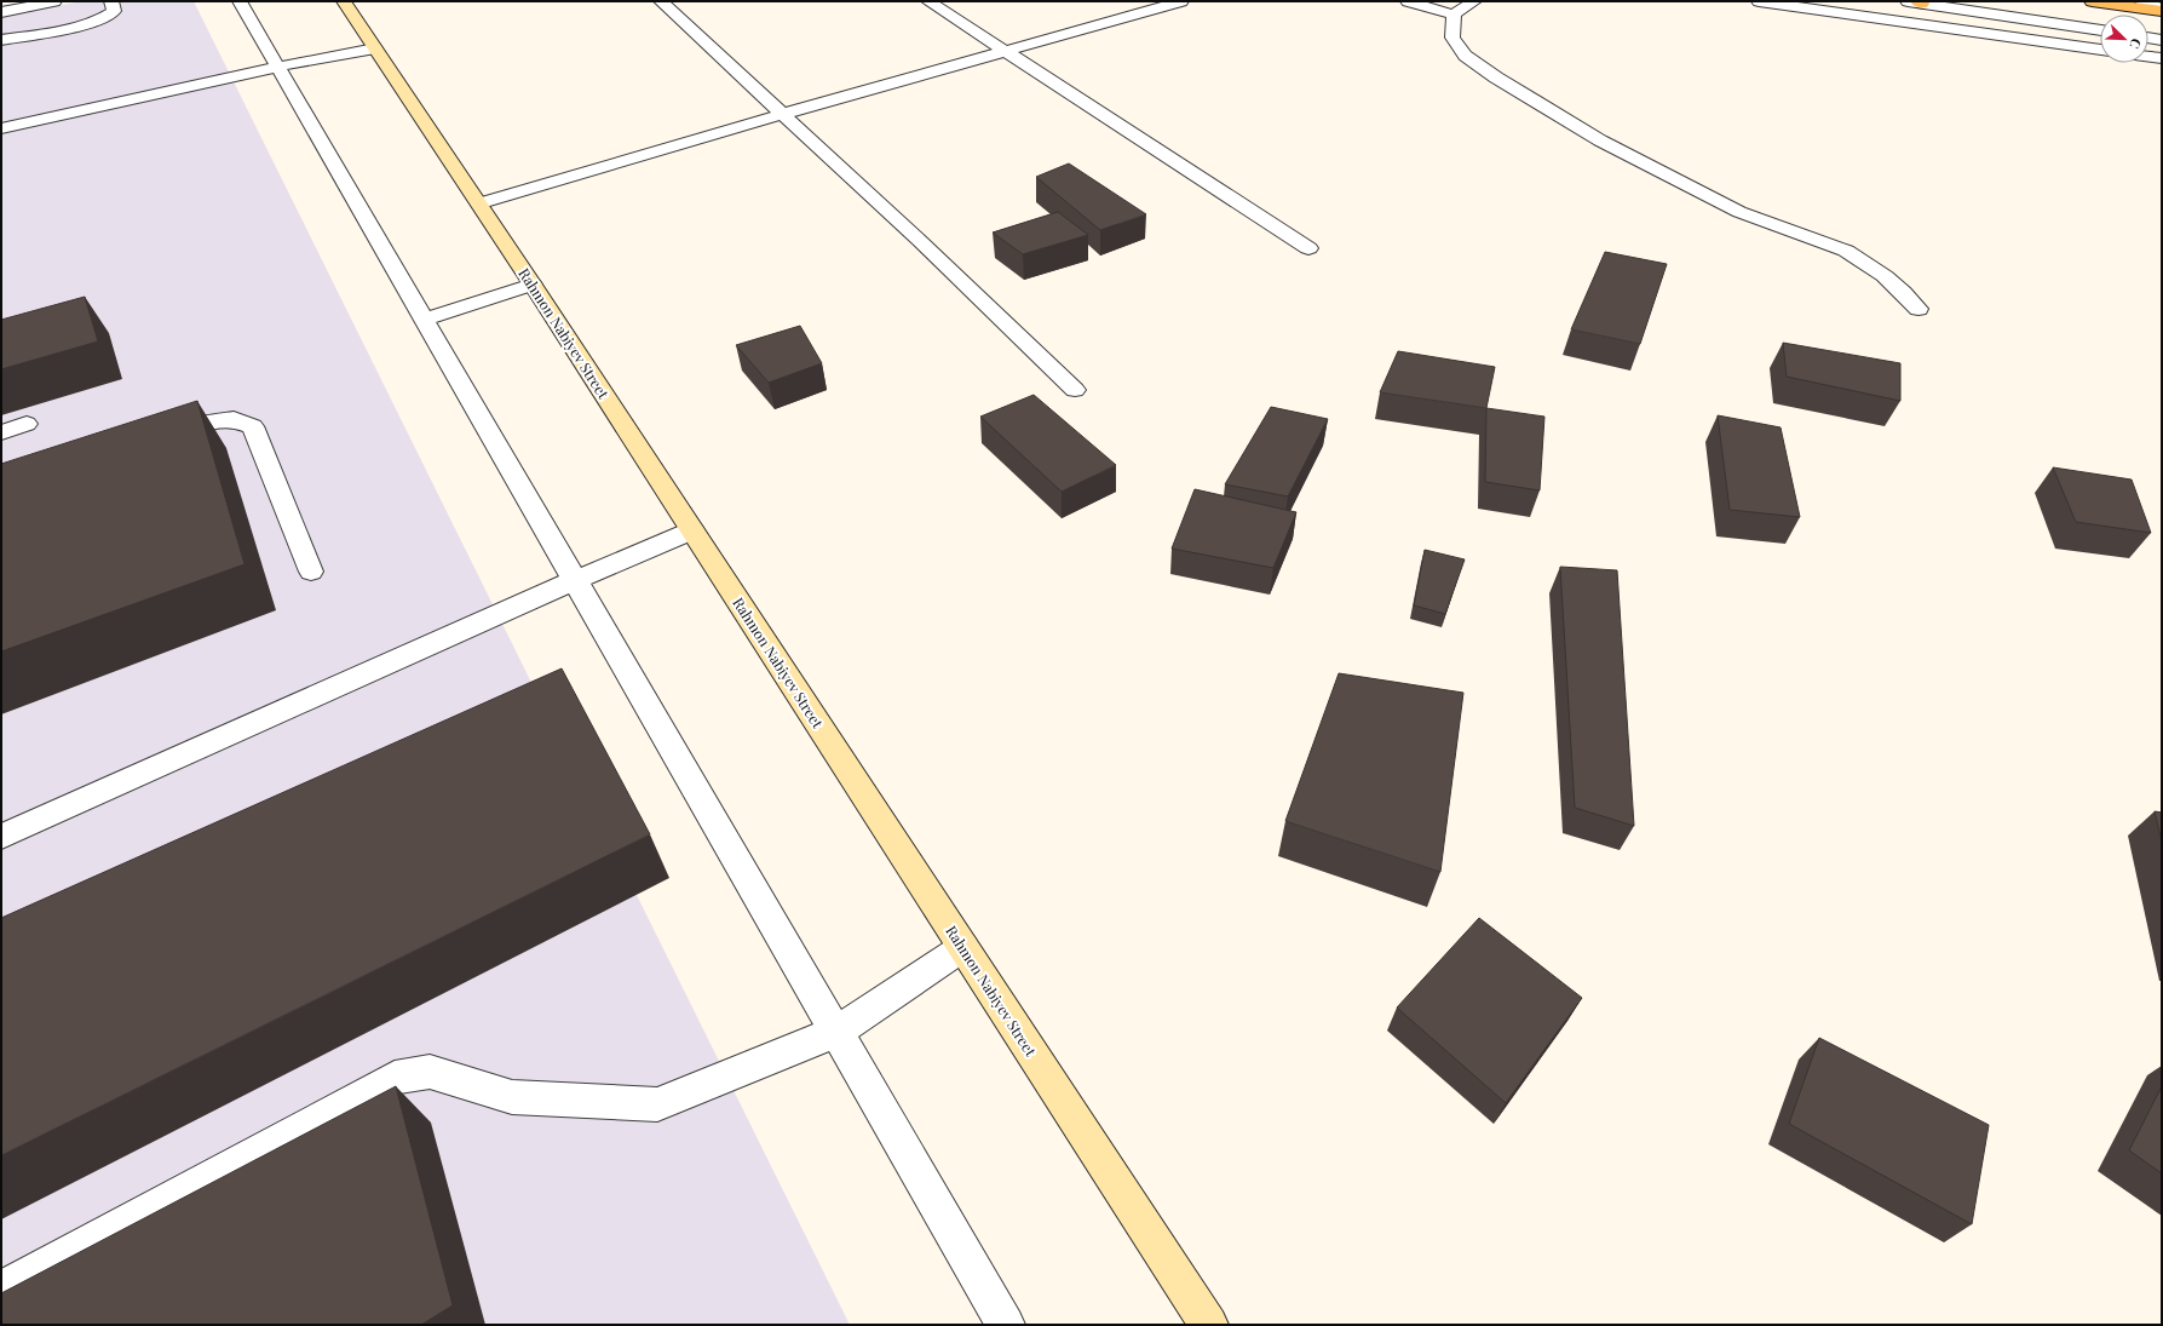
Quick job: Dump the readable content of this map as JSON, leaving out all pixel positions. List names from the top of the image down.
{
  "streets": {
    "main road": ["Rahmon Nabiyev Street"]
  },
  "north": "bottom right"
}
